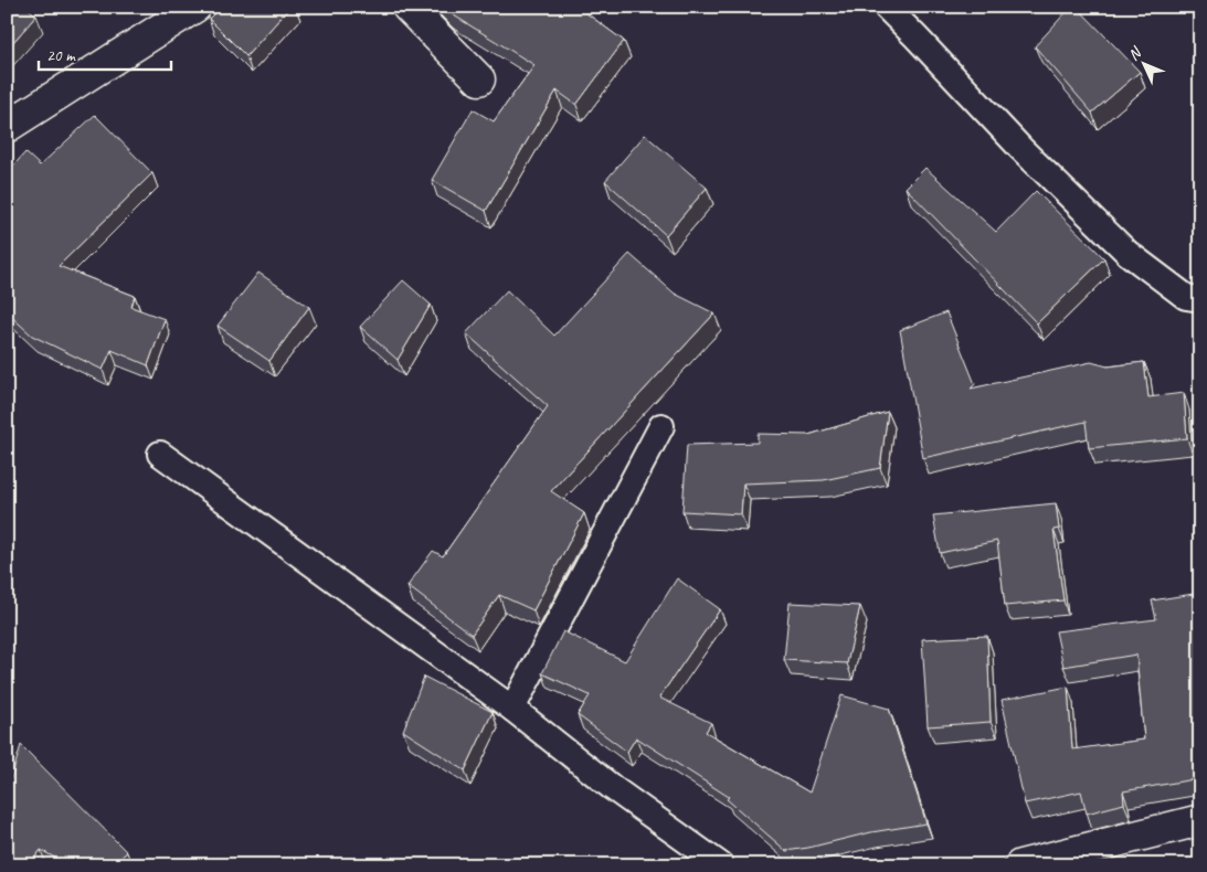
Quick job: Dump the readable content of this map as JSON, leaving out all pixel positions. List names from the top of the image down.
{
  "scale_bar": "20 m",
  "north": "top left"
}
